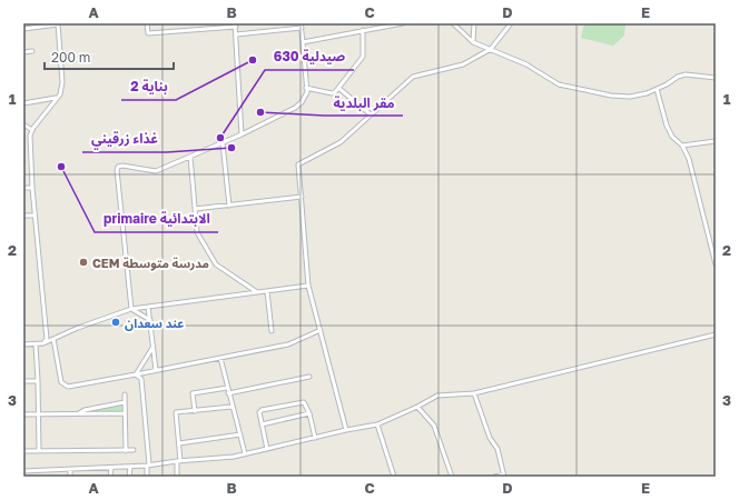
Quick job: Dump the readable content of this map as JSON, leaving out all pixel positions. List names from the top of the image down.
{
  "places": [
    "بناية 2",
    "مقر البلدية",
    "صيدلية 630",
    "غذاء زرقيني",
    "primaire الابتدائية",
    "CEM مدرسة متوسطة",
    "عند سعدان"
  ],
  "scale_bar": "200 m",
  "grid": {
    "columns": [
      "A",
      "B",
      "C",
      "D",
      "E"
    ],
    "rows": ["1", "2", "3"]
  }
}
